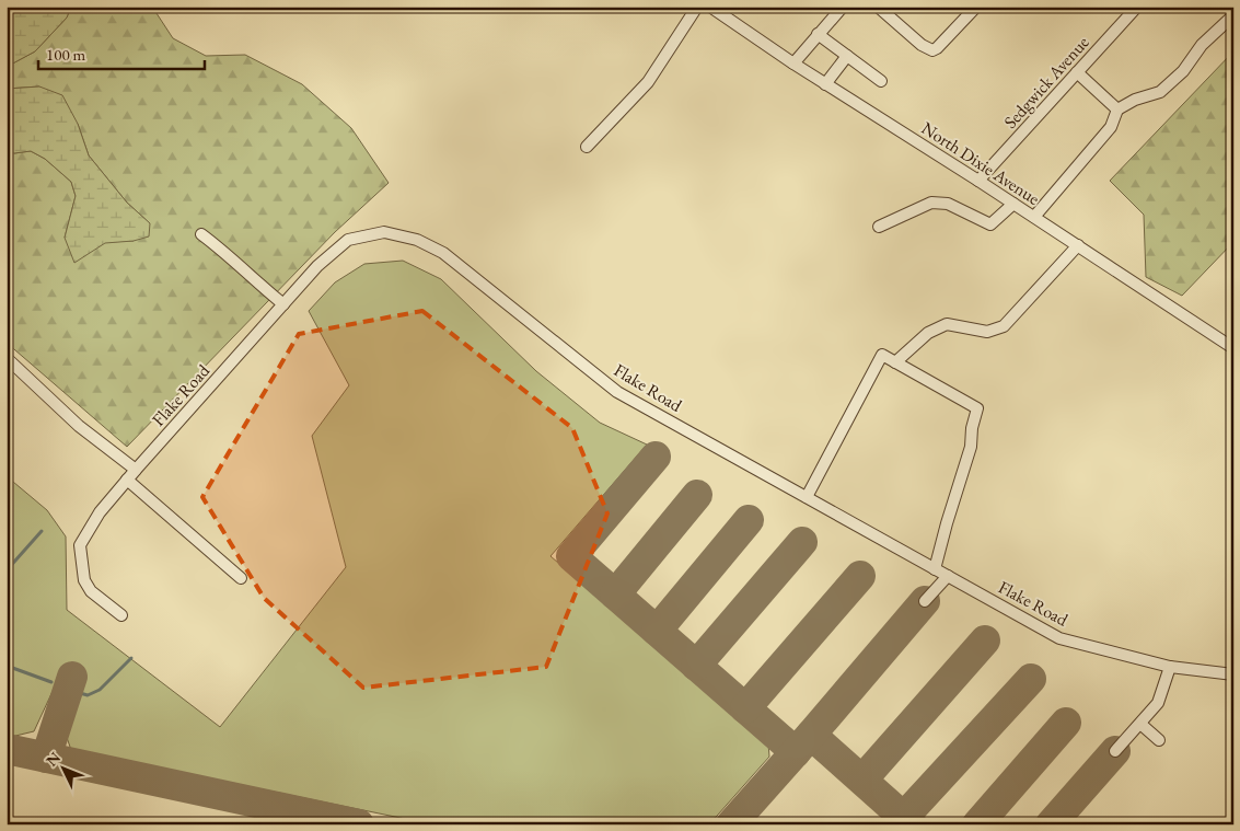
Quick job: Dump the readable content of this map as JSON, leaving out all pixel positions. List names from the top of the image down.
{
  "streets": {
    "street": ["Sedgwick Avenue", "North Dixie Avenue", "Flake Road"]
  },
  "crossings": [
    ["Sedgwick Avenue", "North Dixie Avenue"]
  ],
  "scale_bar": "100 m",
  "north": "top left"
}
